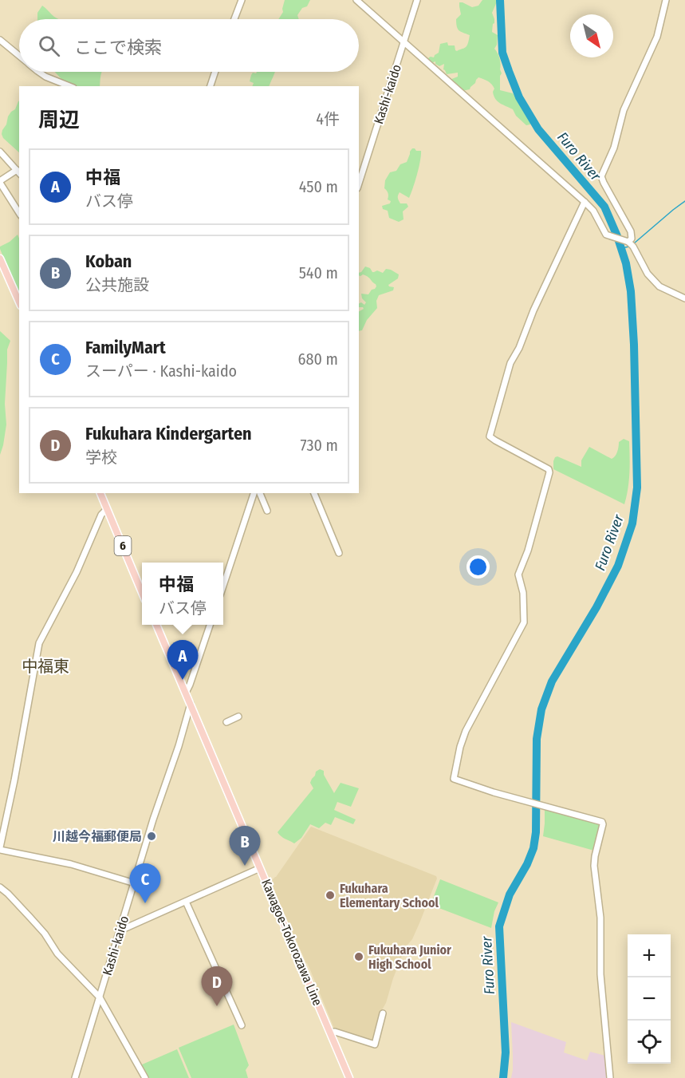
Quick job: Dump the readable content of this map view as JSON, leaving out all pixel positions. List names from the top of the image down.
{
  "streets": {
    "main road": ["6", "Kawagoe-Tokorozawa Line"],
    "street": ["Kashi-kaido"]
  },
  "crossings": [
    ["Kashi-kaido", "Kawagoe-Tokorozawa Line"]
  ],
  "districts": ["中福東"],
  "water": ["Furo River"],
  "places": ["川越今福郵便局", "Fukuhara Elementary School", "Fukuhara Junior High School"],
  "north": "bottom right",
  "page": {
    "search": "ここで検索",
    "heading": ["周辺", "4件"],
    "list": [
      {
        "mark": "A",
        "name": "中福",
        "note": "バス停",
        "value": "450 m"
      },
      {
        "mark": "B",
        "name": "Koban",
        "note": "公共施設",
        "value": "540 m"
      },
      {
        "mark": "C",
        "name": "FamilyMart",
        "note": "スーパー · Kashi-kaido",
        "value": "680 m"
      },
      {
        "mark": "D",
        "name": "Fukuhara Kindergarten",
        "note": "学校",
        "value": "730 m"
      }
    ],
    "popup": ["中福", "バス停"],
    "pins": [
      "A",
      "B",
      "C",
      "D"
    ],
    "map_buttons": ["+", "−"]
  }
}
